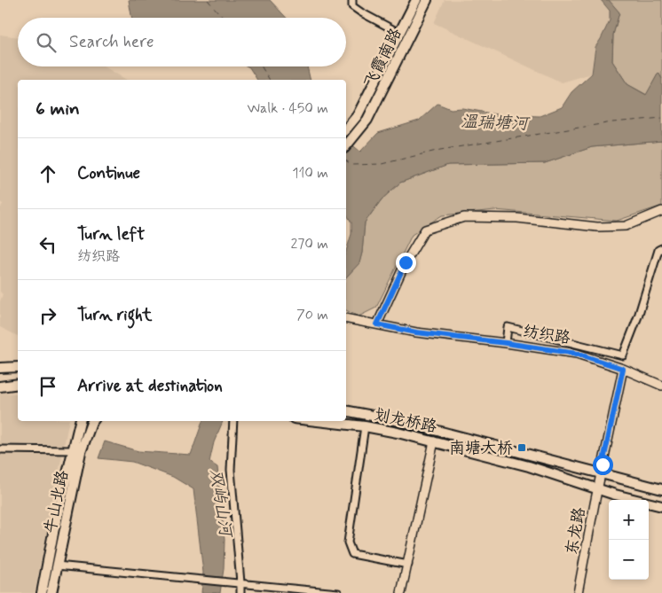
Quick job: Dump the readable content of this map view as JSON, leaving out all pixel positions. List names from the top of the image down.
{
  "streets": {
    "main road": ["飞霞南路", "划龙桥路", "牛山北路"],
    "street": ["纺织路", "东龙路"]
  },
  "crossings": [
    ["纺织路", "东龙路"],
    ["划龙桥路", "东龙路"]
  ],
  "water": ["温瑞塘河", "双屿山河"],
  "places": {
    "transit": ["南塘大桥"]
  },
  "page": {
    "search": "Search here",
    "heading": ["6 min", "Walk · 450 m"],
    "list": [
      ["Continue", "110 m"],
      ["Turn left", "纺织路", "270 m"],
      ["Turn right", "70 m"],
      "Arrive at destination"
    ],
    "map_buttons": ["+", "−"]
  }
}
